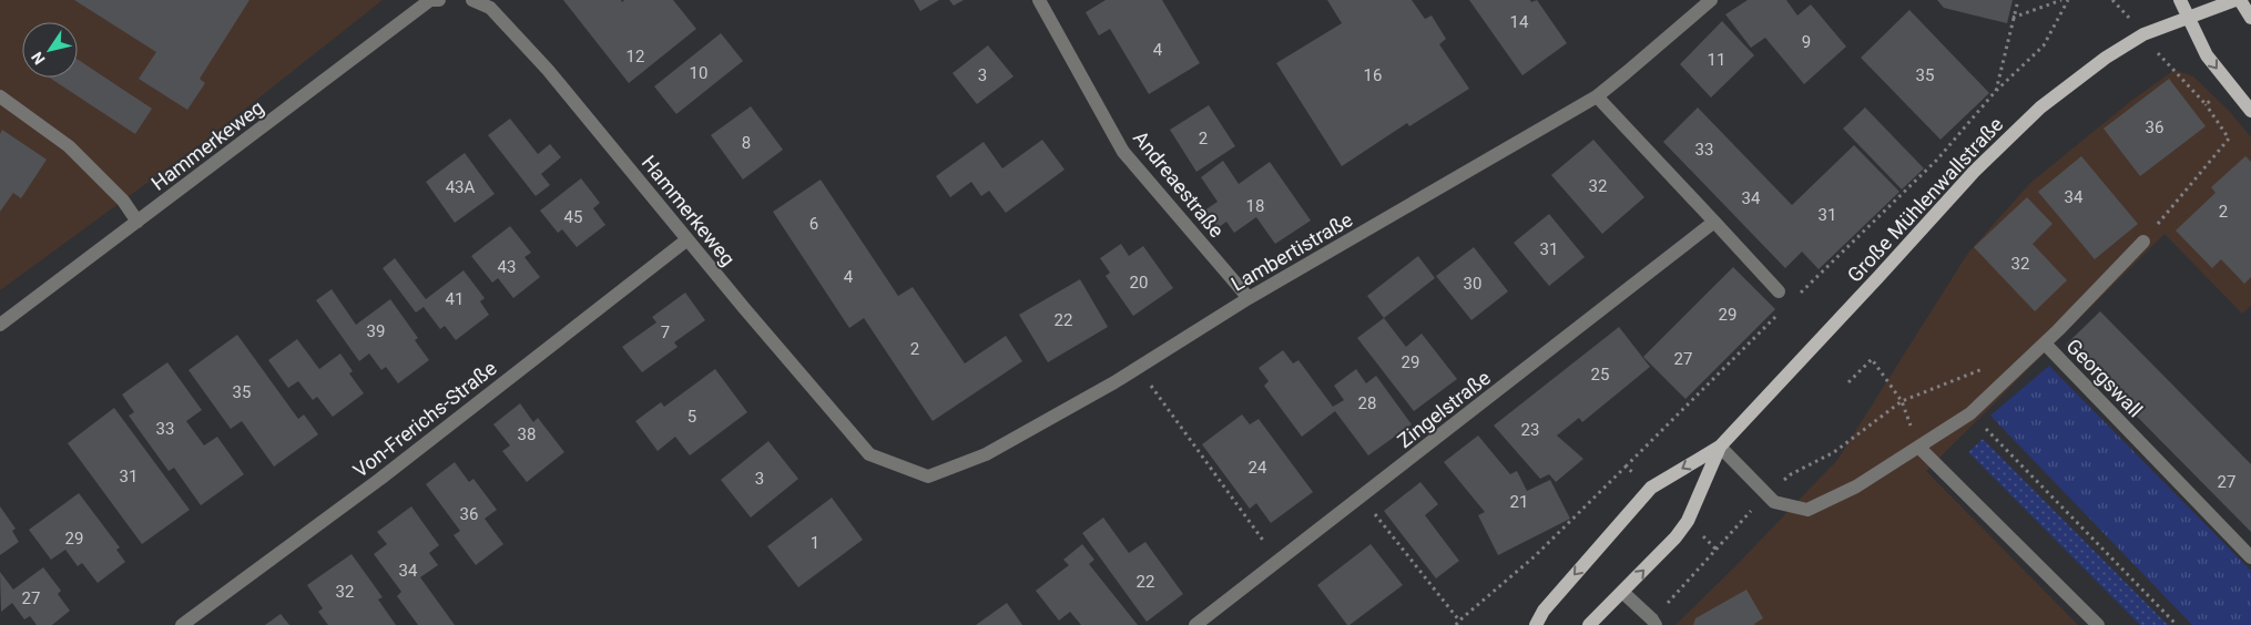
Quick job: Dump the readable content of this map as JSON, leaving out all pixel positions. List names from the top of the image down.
{
  "streets": {
    "main road": ["Große Mühlenwallstraße"],
    "street": [
      "Hammerkeweg",
      "Andreaestraße",
      "Lambertistraße",
      "Georgswall",
      "Zingelstraße",
      "Von-Frerichs-Straße"
    ]
  },
  "crossings": [
    ["Hammerkeweg", "Lambertistraße"],
    ["Hammerkeweg", "Von-Frerichs-Straße"],
    ["Andreaestraße", "Lambertistraße"],
    ["Große Mühlenwallstraße", "Georgswall"]
  ],
  "house_numbers": [
    "14",
    "9",
    "4",
    "12",
    "11",
    "10",
    "3",
    "16",
    "35",
    "36",
    "2",
    "8",
    "33",
    "32",
    "43A",
    "34",
    "34",
    "18",
    "2",
    "31",
    "45",
    "6",
    "31",
    "32",
    "43",
    "4",
    "20",
    "30",
    "41",
    "29",
    "22",
    "39",
    "7",
    "2",
    "27",
    "29",
    "25",
    "35",
    "28",
    "5",
    "33",
    "23",
    "38",
    "24",
    "31",
    "3",
    "27",
    "21",
    "36",
    "29",
    "1",
    "34",
    "22",
    "32",
    "27"
  ],
  "north": "bottom left"
}
